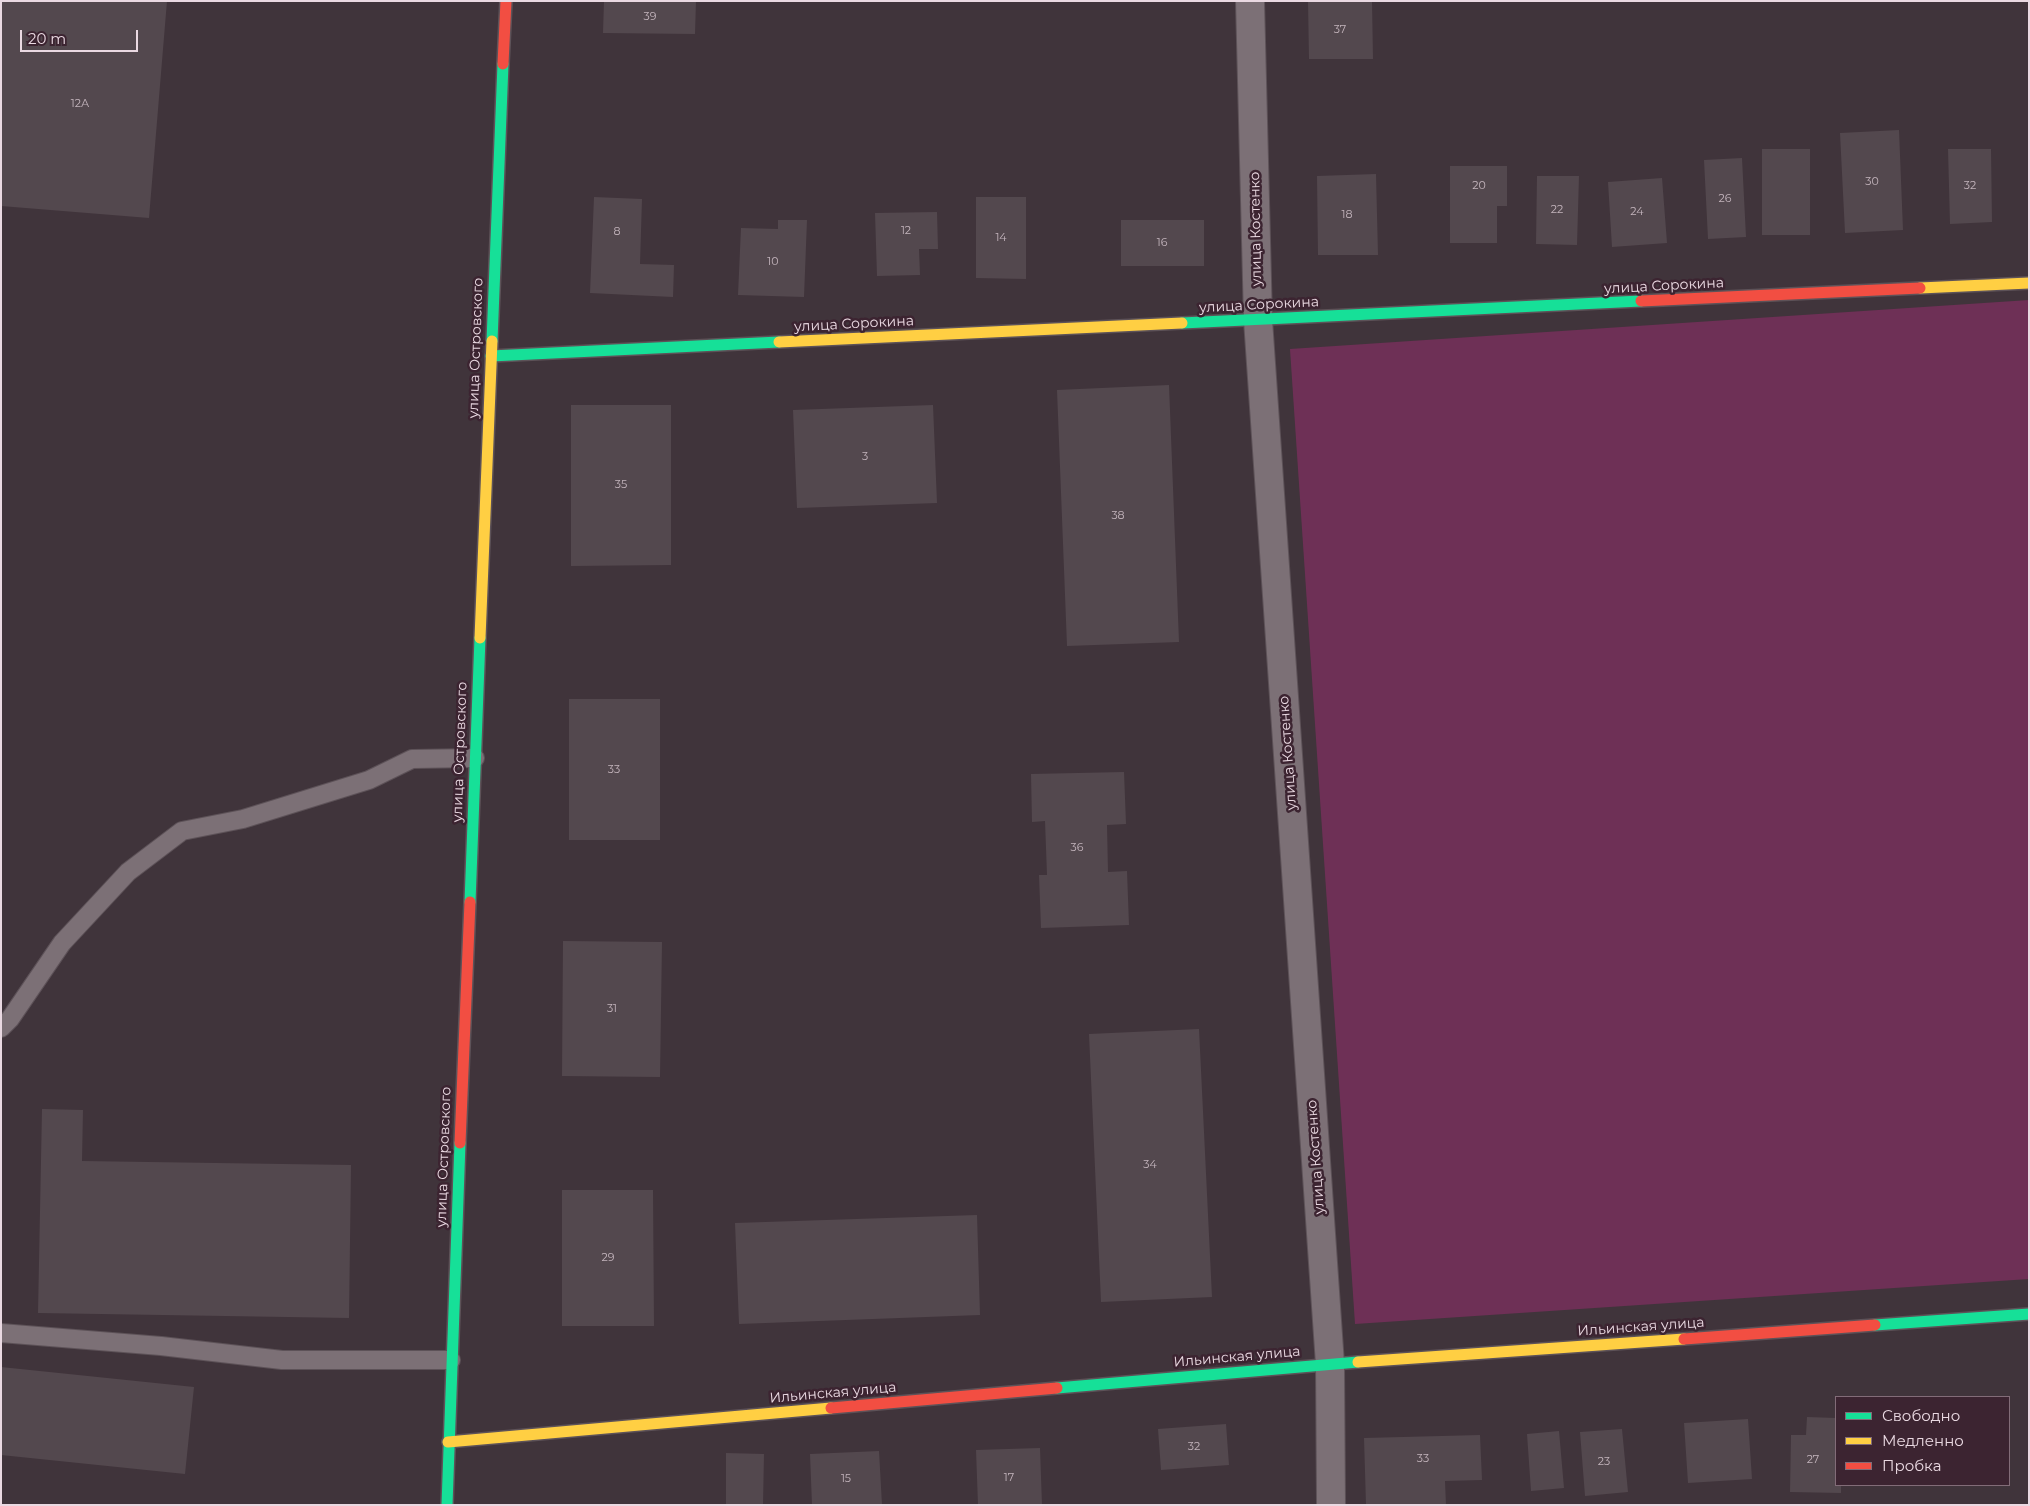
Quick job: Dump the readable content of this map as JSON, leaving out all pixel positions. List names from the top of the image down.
{
  "streets": {
    "street": [
      "улица Костенко",
      "улица Сорокина",
      "улица Островского",
      "Ильинская улица"
    ]
  },
  "crossings": [
    ["улица Костенко", "улица Сорокина"],
    ["улица Костенко", "Ильинская улица"],
    ["улица Сорокина", "улица Островского"],
    ["улица Островского", "Ильинская улица"]
  ],
  "house_numbers": [
    "39",
    "37",
    "12А",
    "30",
    "20",
    "32",
    "26",
    "22",
    "24",
    "18",
    "12",
    "8",
    "14",
    "16",
    "10",
    "3",
    "35",
    "38",
    "33",
    "36",
    "31",
    "34",
    "29",
    "32",
    "33",
    "27",
    "23",
    "17",
    "15"
  ],
  "legend": ["Свободно", "Медленно", "Пробка"],
  "scale_bar": "20 m"
}
